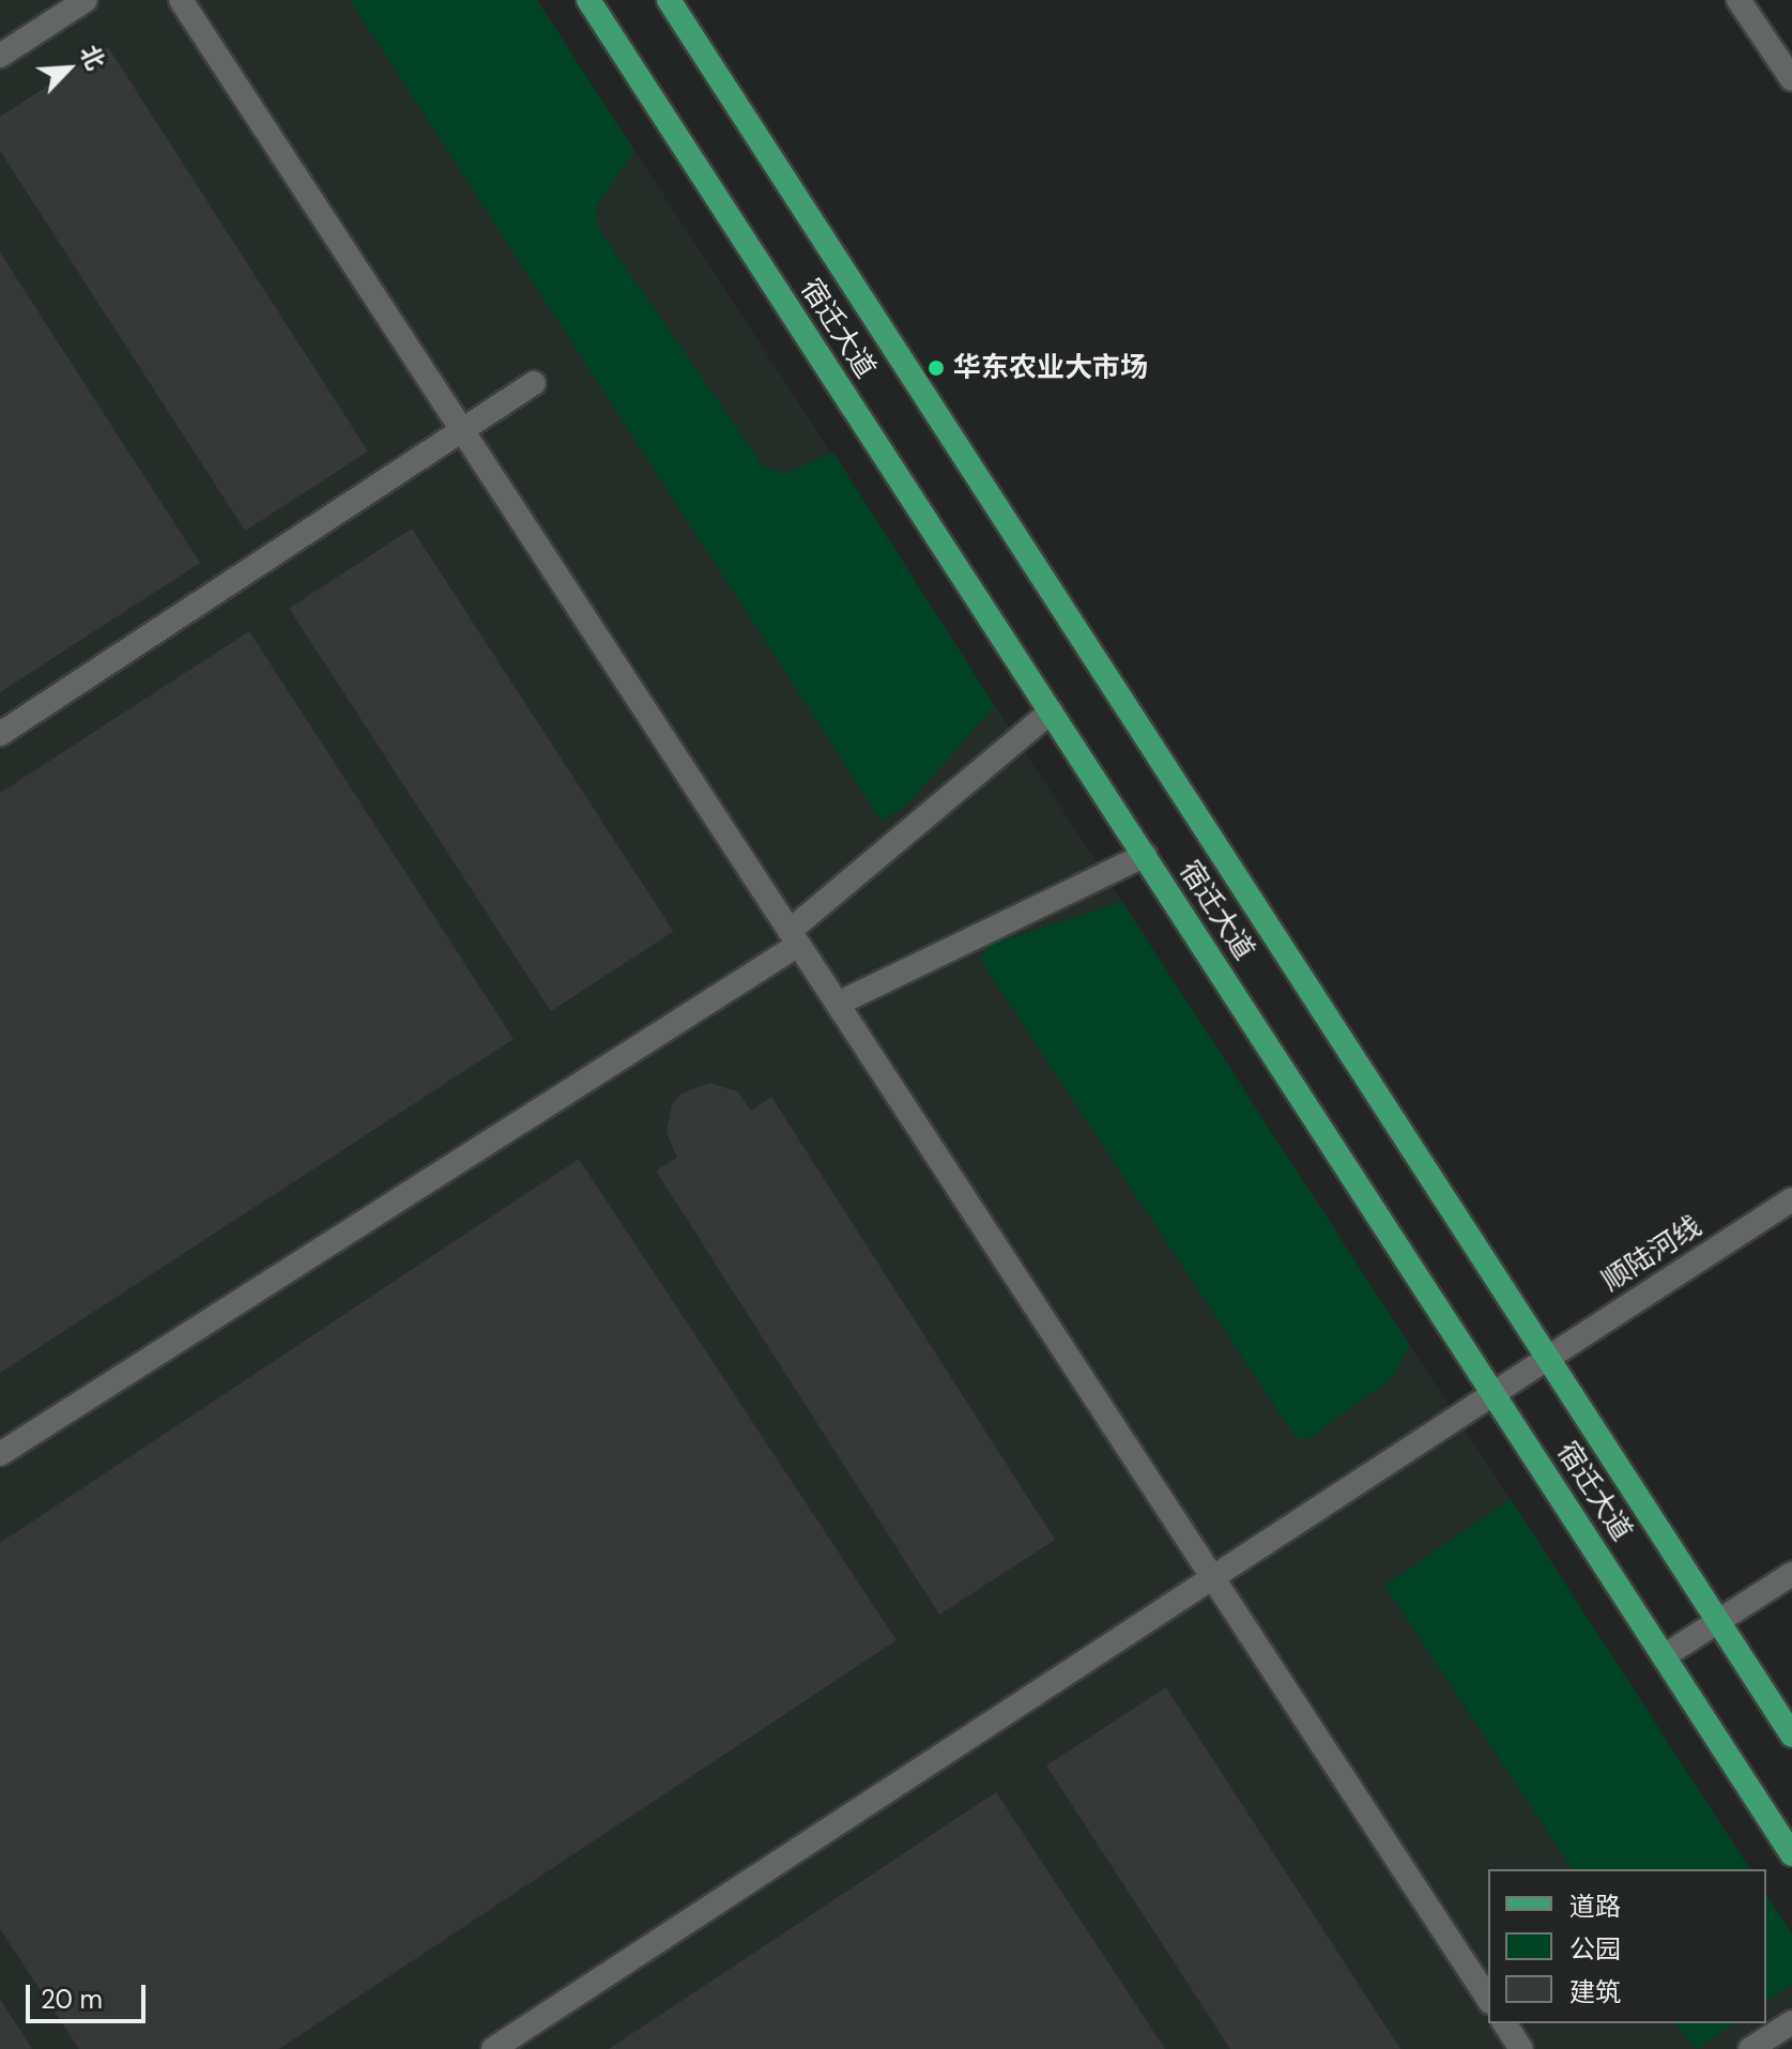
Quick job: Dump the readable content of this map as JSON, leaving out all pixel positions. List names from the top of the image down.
{
  "streets": {
    "main road": ["宿迁大道"],
    "street": ["顺陆河线"]
  },
  "crossings": [
    ["宿迁大道", "顺陆河线"]
  ],
  "places": ["华东农业大市场"],
  "legend": ["道路", "公园", "建筑"],
  "scale_bar": "20 m",
  "north": "top right"
}
